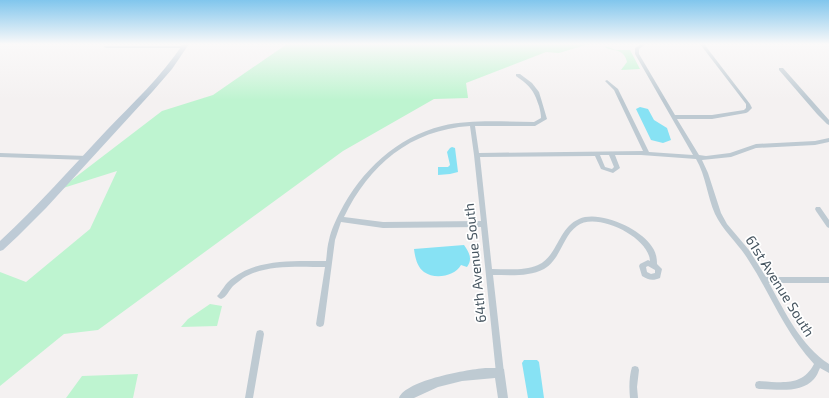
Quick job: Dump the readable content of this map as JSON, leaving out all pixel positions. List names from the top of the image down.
{
  "streets": {
    "street": ["64th Avenue South", "61st Avenue South"]
  }
}
